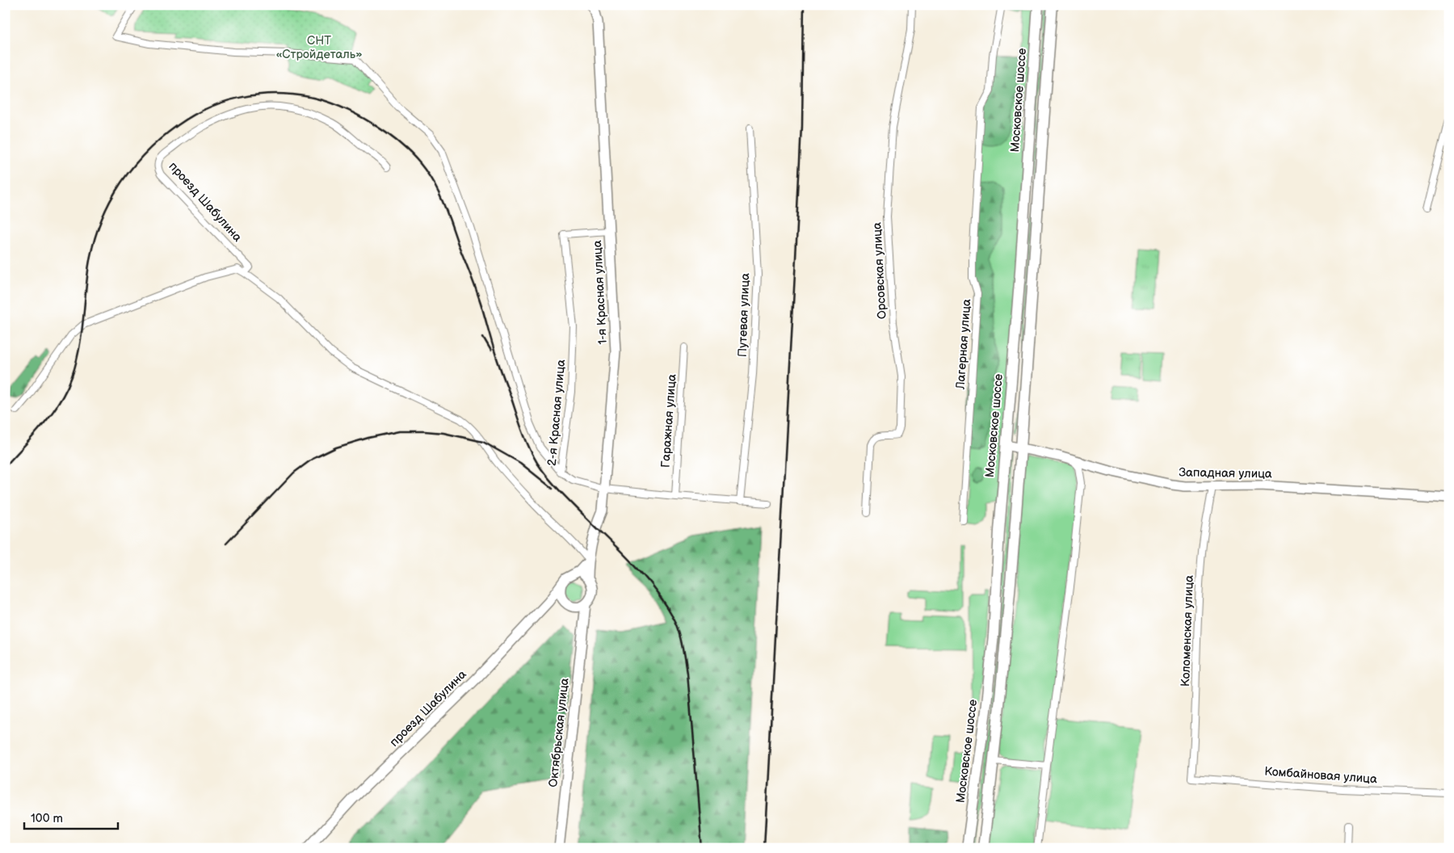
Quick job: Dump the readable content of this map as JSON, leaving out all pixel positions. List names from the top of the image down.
{
  "streets": {
    "main road": ["Московское шоссе"],
    "street": [
      "проезд Шабулина",
      "Орсовская улица",
      "1-я Красная улица",
      "Путевая улица",
      "Лагерная улица",
      "2-я Красная улица",
      "Гаражная улица",
      "Западная улица",
      "Коломенская улица",
      "Октябрьская улица",
      "Комбайновая улица"
    ]
  },
  "crossings": [
    ["Московское шоссе", "Западная улица"],
    ["проезд Шабулина", "1-я Красная улица"],
    ["проезд Шабулина", "Октябрьская улица"],
    ["1-я Красная улица", "2-я Красная улица"],
    ["1-я Красная улица", "Октябрьская улица"],
    ["Путевая улица", "2-я Красная улица"],
    ["2-я Красная улица", "Гаражная улица"],
    ["Западная улица", "Коломенская улица"],
    ["Коломенская улица", "Комбайновая улица"]
  ],
  "parks": ["СНТ «Стройдеталь»"],
  "scale_bar": "100 m"
}
